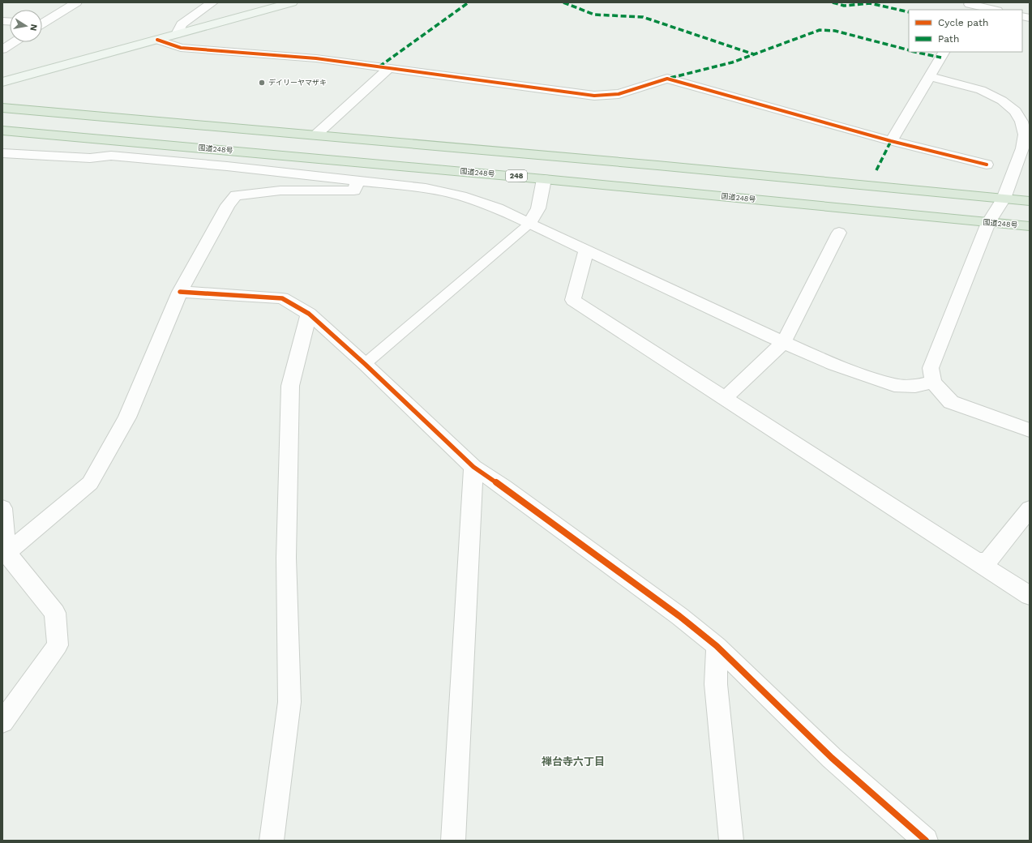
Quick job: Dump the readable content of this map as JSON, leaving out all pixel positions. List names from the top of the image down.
{
  "streets": {
    "highway": ["国道248号", "248"]
  },
  "districts": ["禅台寺六丁目"],
  "places": ["デイリーヤマザキ"],
  "legend": ["Cycle path", "Path"],
  "north": "right"
}
